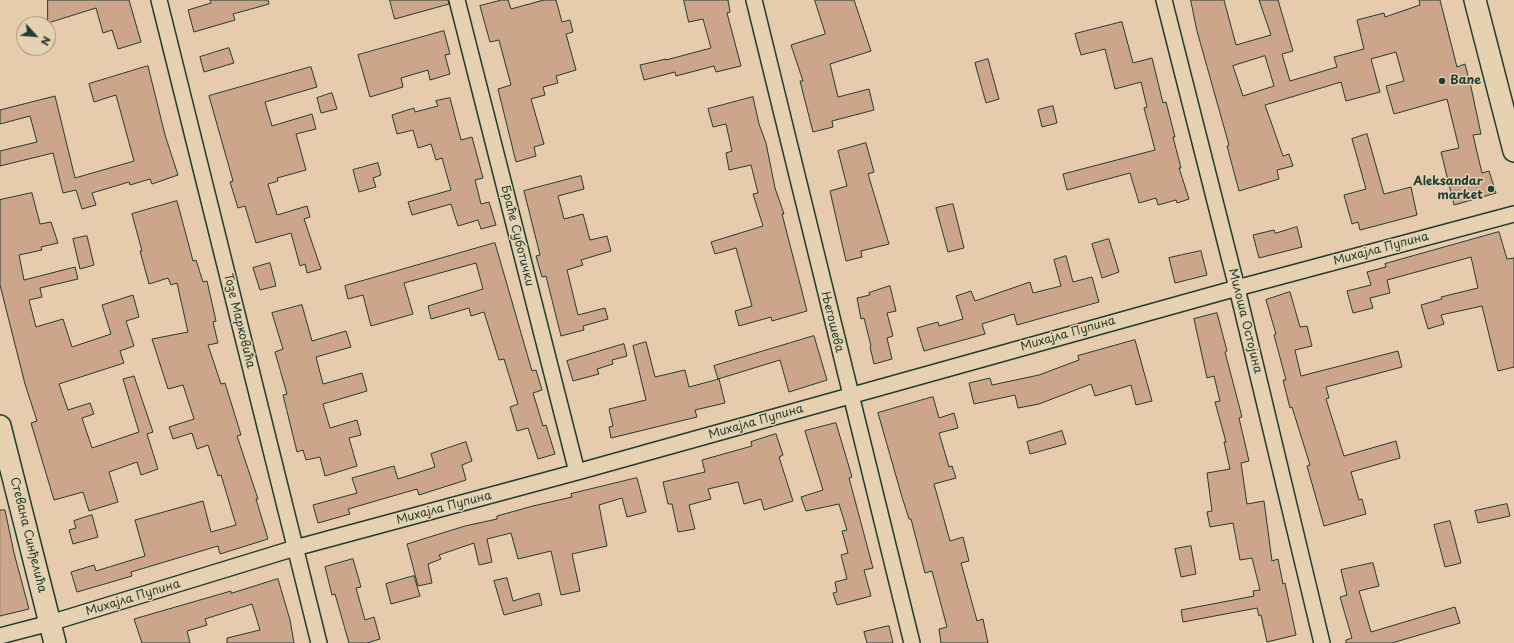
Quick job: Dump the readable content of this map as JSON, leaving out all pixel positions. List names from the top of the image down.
{
  "streets": {
    "street": [
      "Браће Суботички",
      "Михајла Пупина",
      "Тозе Марковића",
      "Милоша Остојина",
      "Његошева",
      "Стевана Синђелића"
    ]
  },
  "crossings": [
    ["Браће Суботички", "Михајла Пупина"],
    ["Михајла Пупина", "Тозе Марковића"],
    ["Михајла Пупина", "Милоша Остојина"],
    ["Михајла Пупина", "Његошева"],
    ["Михајла Пупина", "Стевана Синђелића"]
  ],
  "places": ["Bane", "Aleksandar market"],
  "north": "bottom right"
}
